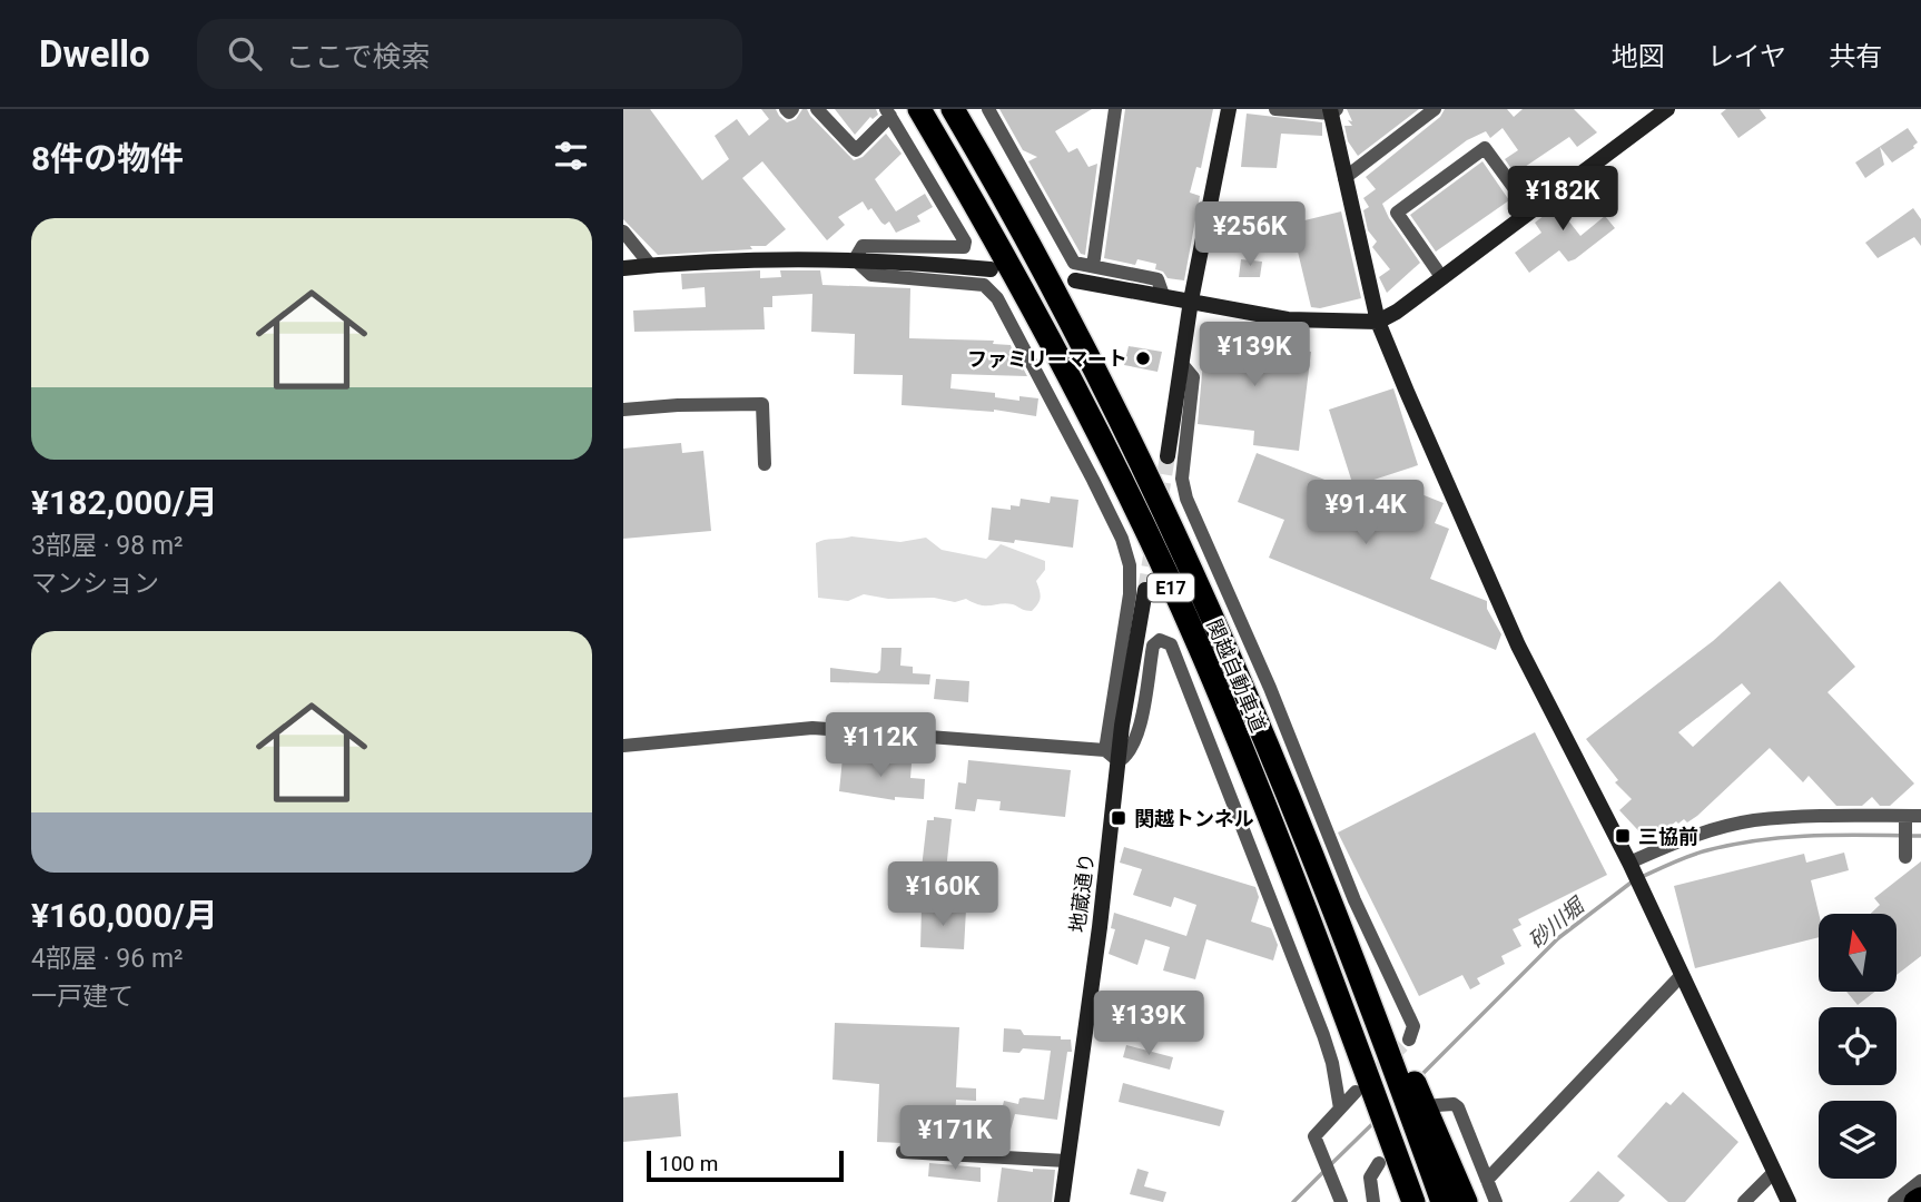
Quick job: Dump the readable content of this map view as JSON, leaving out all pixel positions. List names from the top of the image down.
{
  "streets": {
    "highway": ["E17", "関越自動車道"],
    "street": ["地蔵通り"]
  },
  "water": ["砂川堀"],
  "places": {
    "other": ["ファミリーマート"],
    "transit": ["関越トンネル", "三協前"]
  },
  "scale_bar": "100 m",
  "north": "top",
  "page": {
    "header": "Dwello",
    "search": "ここで検索",
    "nav": ["地図", "レイヤ", "共有"],
    "heading": "8件の物件",
    "price": [
      "¥182K",
      "¥256K",
      "¥139K",
      "¥91.4K",
      "¥112K",
      "¥160K",
      "¥139K",
      "¥171K"
    ],
    "list": [
      {
        "name": "¥182,000/月",
        "note": "3部屋 · 98 m² · マンション"
      },
      {
        "name": "¥160,000/月",
        "note": "4部屋 · 96 m² · 一戸建て"
      }
    ],
    "scale": "100 m"
  }
}
